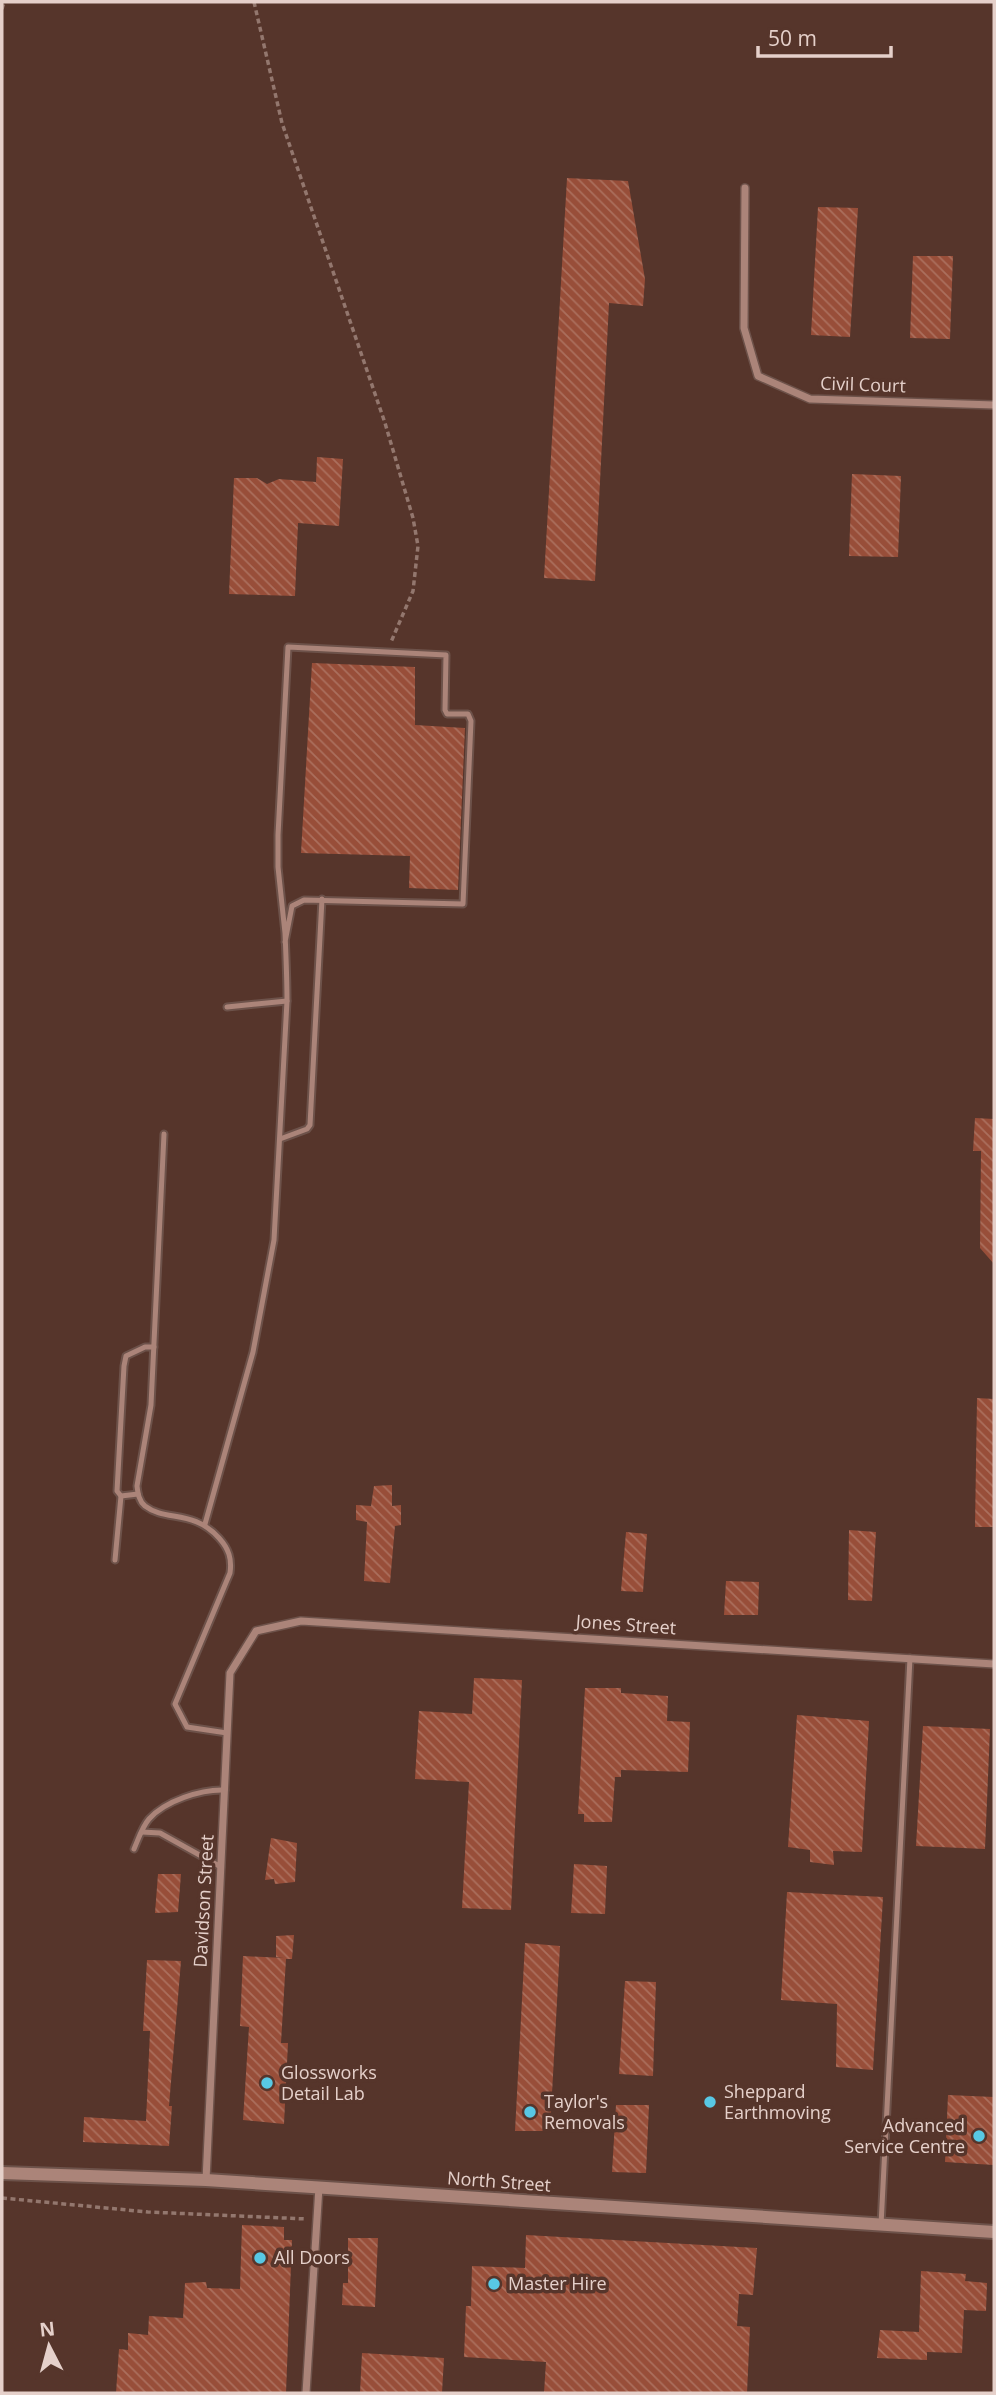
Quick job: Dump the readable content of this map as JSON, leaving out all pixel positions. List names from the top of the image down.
{
  "streets": {
    "street": [
      "Civil Court",
      "Jones Street",
      "Davidson Street",
      "North Street"
    ]
  },
  "crossings": [
    ["Jones Street", "Davidson Street"],
    ["Davidson Street", "North Street"]
  ],
  "places": [
    "Glossworks Detail Lab",
    "Sheppard Earthmoving",
    "Taylor's Removals",
    "Advanced Service Centre",
    "All Doors",
    "Master Hire"
  ],
  "scale_bar": "50 m",
  "north": "top"
}
